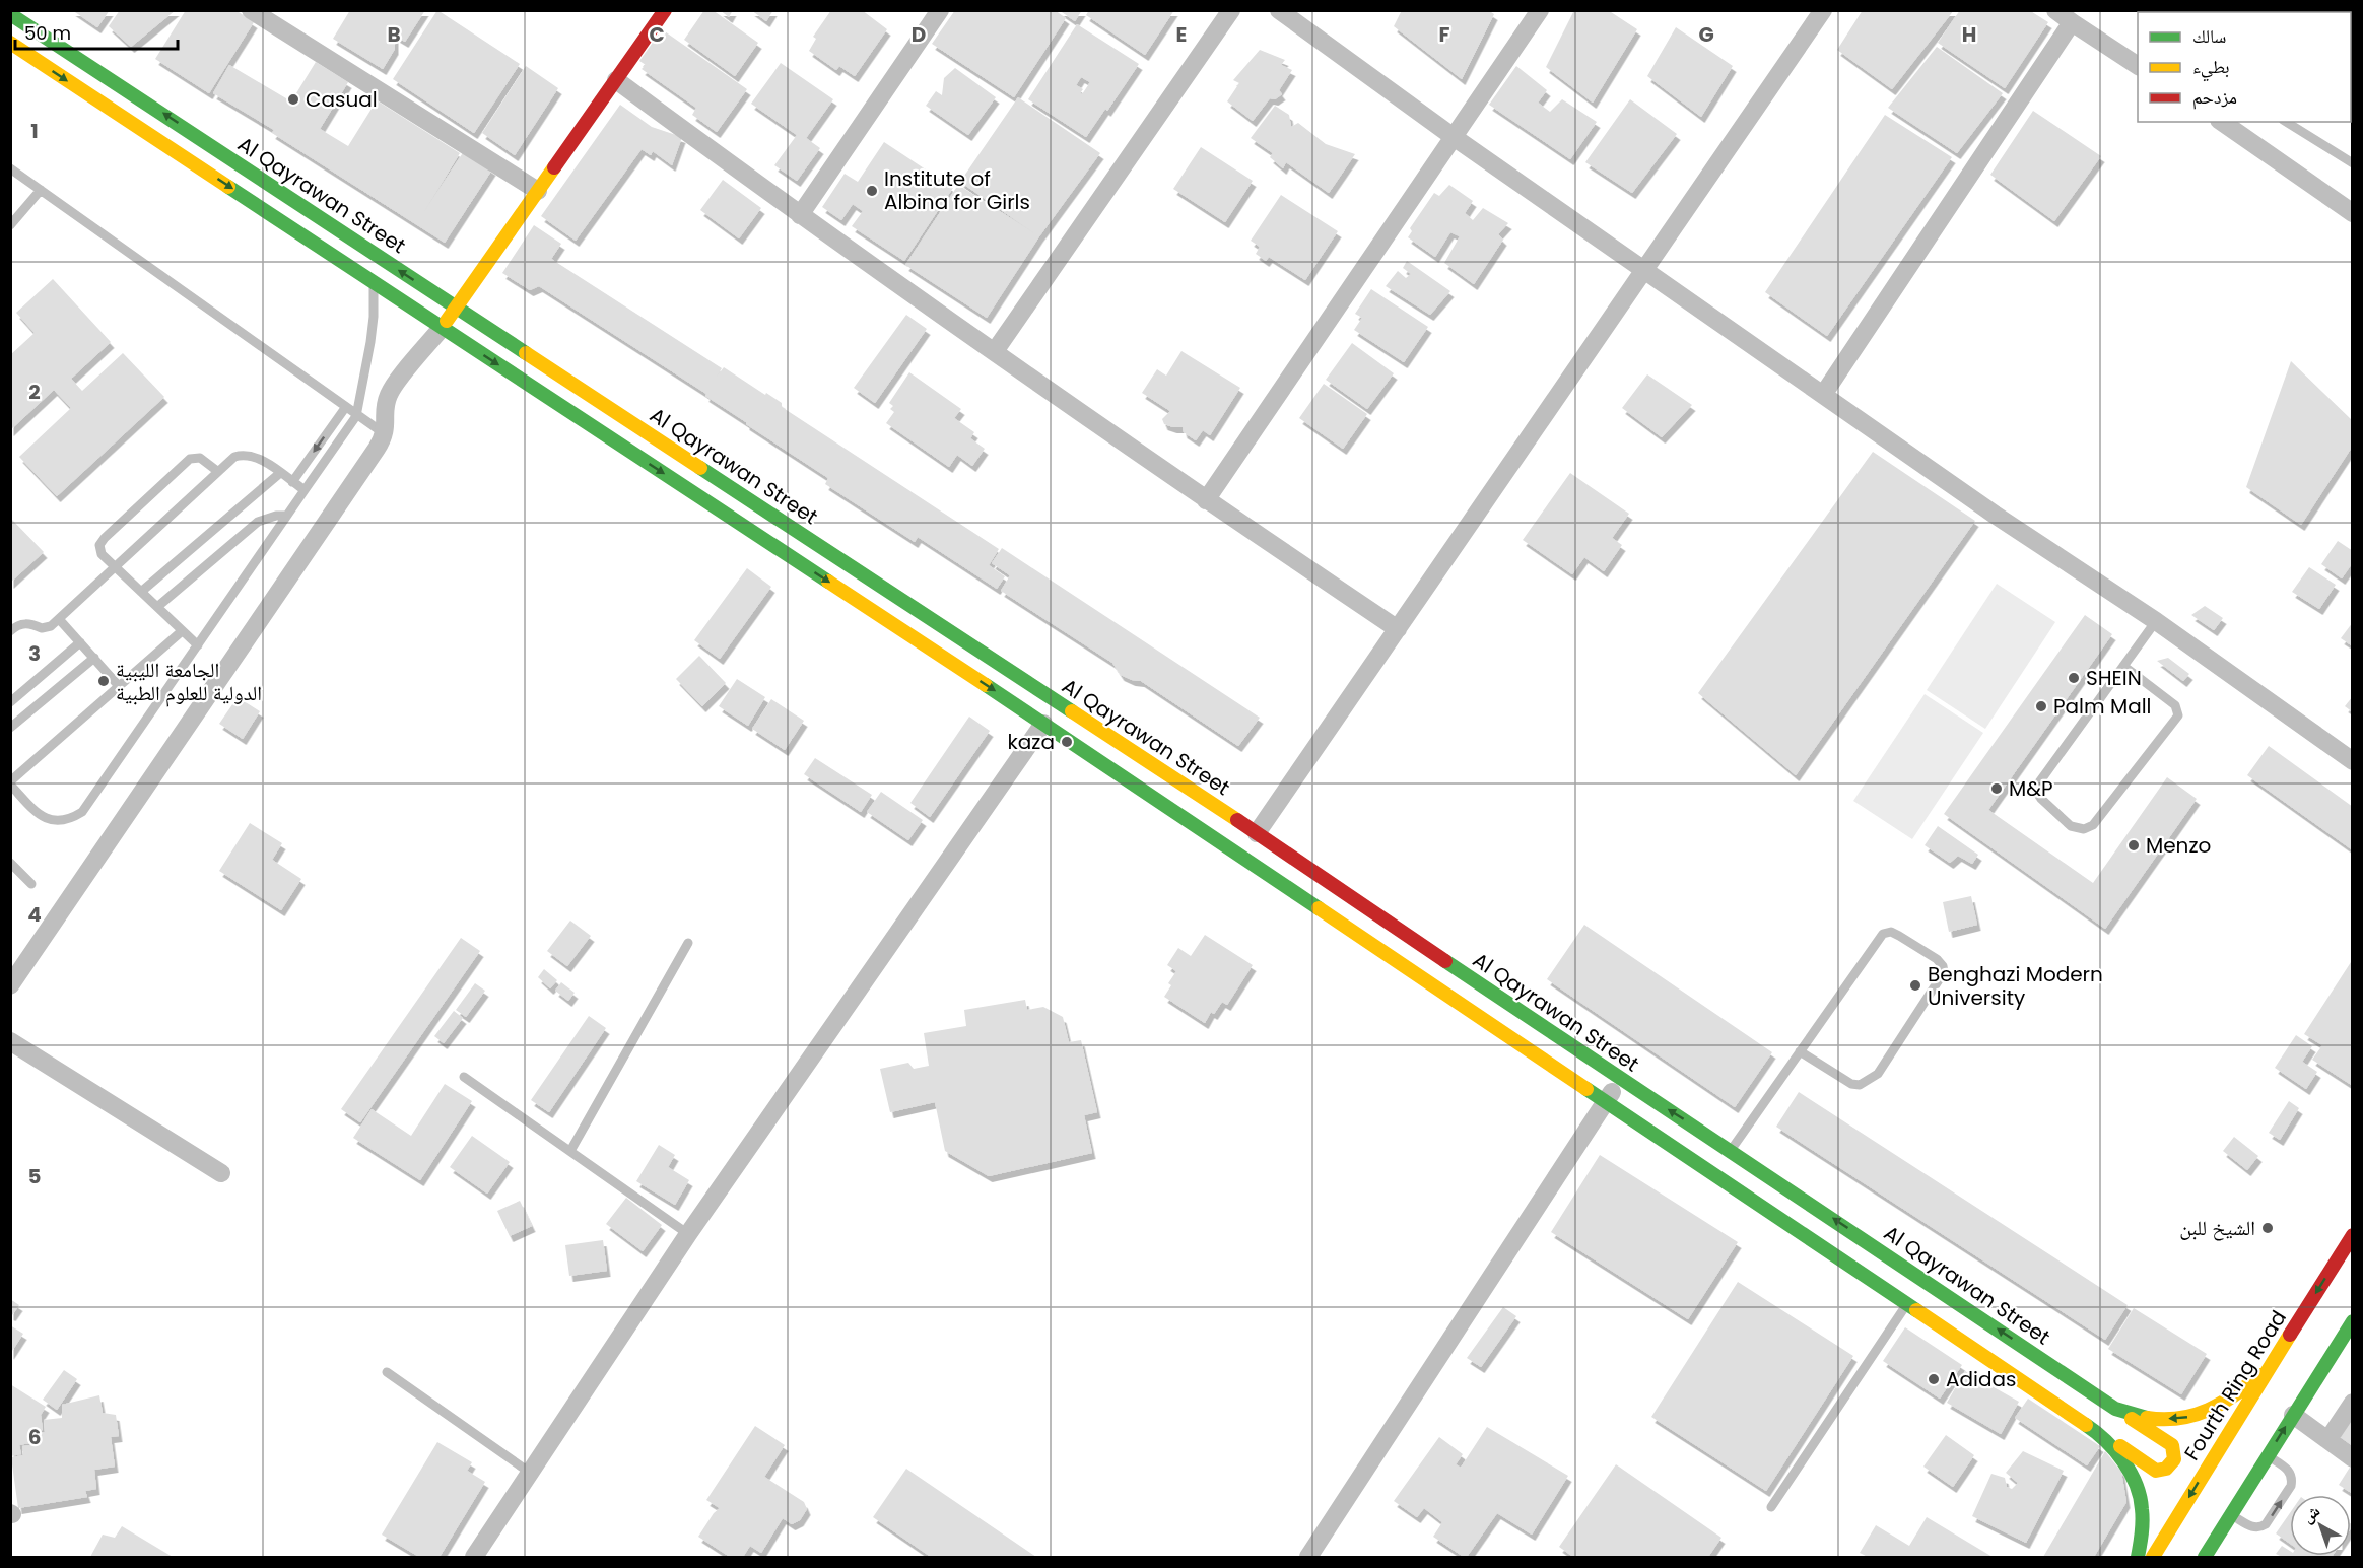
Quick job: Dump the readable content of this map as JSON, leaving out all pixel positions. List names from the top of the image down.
{
  "streets": {
    "main road": ["Al Qayrawan Street", "Fourth Ring Road"]
  },
  "crossings": [
    ["Al Qayrawan Street", "Fourth Ring Road"]
  ],
  "places": [
    "Casual",
    "Institute of Albina for Girls",
    "SHEIN",
    "الجامعة الليبية الدولية للعلوم الطبية",
    "Palm Mall",
    "kaza",
    "M&P",
    "Menzo",
    "Benghazi Modern University",
    "الشيخ للبن",
    "Adidas"
  ],
  "legend": ["سالك", "بطيء", "مزدحم"],
  "scale_bar": "50 m",
  "north": "top left",
  "grid": {
    "columns": [
      "B",
      "C",
      "D",
      "E",
      "F",
      "G",
      "H"
    ],
    "rows": [
      "1",
      "2",
      "3",
      "4",
      "5",
      "6"
    ]
  }
}
